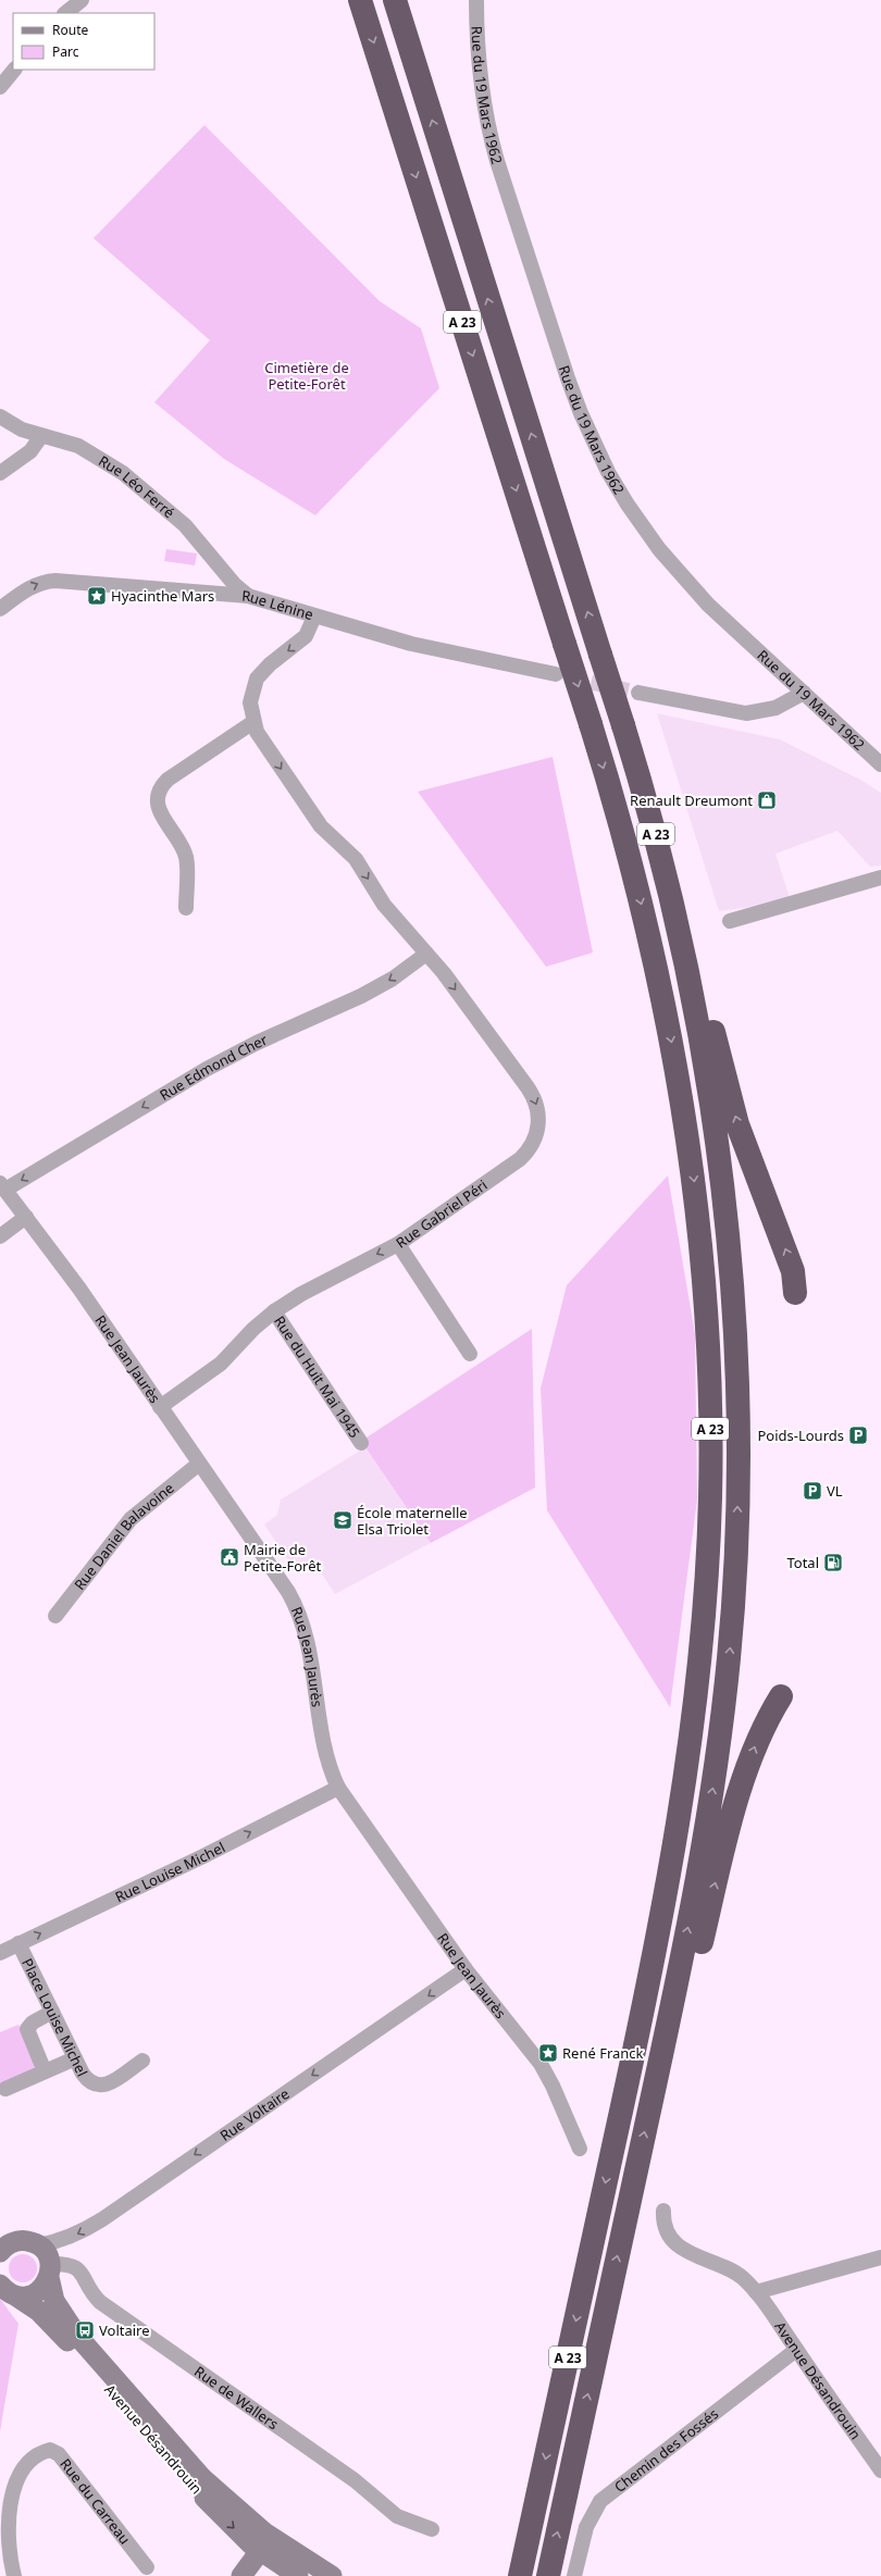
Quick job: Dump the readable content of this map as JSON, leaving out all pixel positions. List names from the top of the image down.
{
  "streets": {
    "highway": ["A 23"],
    "main road": ["Avenue Désandrouin"],
    "street": [
      "Rue du 19 Mars 1962",
      "Rue Léo Ferré",
      "Rue Lénine",
      "Rue Edmond Cher",
      "Rue Gabriel Péri",
      "Rue Jean Jaurès",
      "Rue du Huit Mai 1945",
      "Rue Daniel Balavoine",
      "Rue Louise Michel",
      "Place Louise Michel",
      "Rue Voltaire",
      "Rue de Wallers",
      "Chemin des Fossés",
      "Rue du Carreau"
    ]
  },
  "crossings": [
    ["Rue Léo Ferré", "Rue Lénine"],
    ["Rue Lénine", "Rue Gabriel Péri"],
    ["Rue Edmond Cher", "Rue Gabriel Péri"],
    ["Rue Edmond Cher", "Rue Jean Jaurès"],
    ["Rue Gabriel Péri", "Rue Jean Jaurès"],
    ["Rue Gabriel Péri", "Rue du Huit Mai 1945"],
    ["Rue Jean Jaurès", "Rue Daniel Balavoine"],
    ["Rue Jean Jaurès", "Rue Louise Michel"],
    ["Rue Jean Jaurès", "Rue Voltaire"],
    ["Rue Louise Michel", "Place Louise Michel"],
    ["Rue Voltaire", "Avenue Désandrouin"],
    ["Avenue Désandrouin", "Rue de Wallers"],
    ["Avenue Désandrouin", "Chemin des Fossés"]
  ],
  "one_way": [
    "Rue Lénine",
    "Rue Edmond Cher",
    "Rue Louise Michel",
    "Rue Voltaire"
  ],
  "parks": ["Cimetière de Petite-Forêt"],
  "places": {
    "place": ["Hyacinthe Mars", "René Franck"],
    "shop": ["Renault Dreumont"],
    "parking": ["Poids-Lourds", "VL"],
    "school or university": ["École maternelle Elsa Triolet"],
    "public building": ["Mairie de Petite-Forêt"],
    "fuel station": ["Total"],
    "bus stop": ["Voltaire"]
  },
  "legend": ["Route", "Parc"]
}
